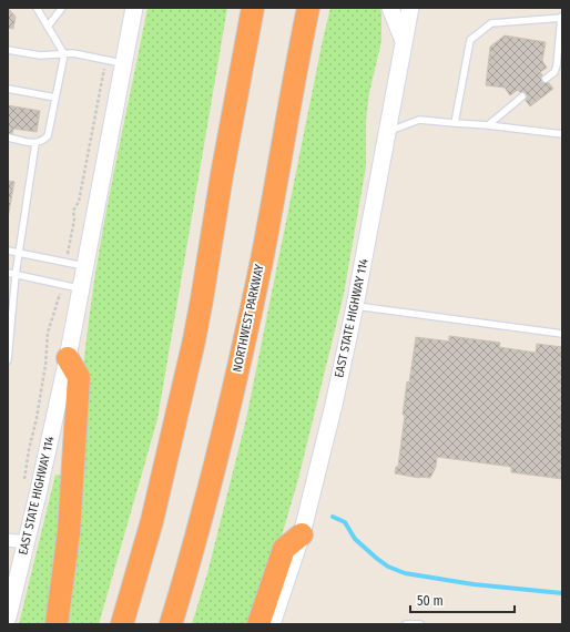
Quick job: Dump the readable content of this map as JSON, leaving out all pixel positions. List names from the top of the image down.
{
  "streets": {
    "highway": ["NORTHWEST PARKWAY"],
    "main road": ["EAST STATE HIGHWAY 114"]
  },
  "scale_bar": "50 m"
}
